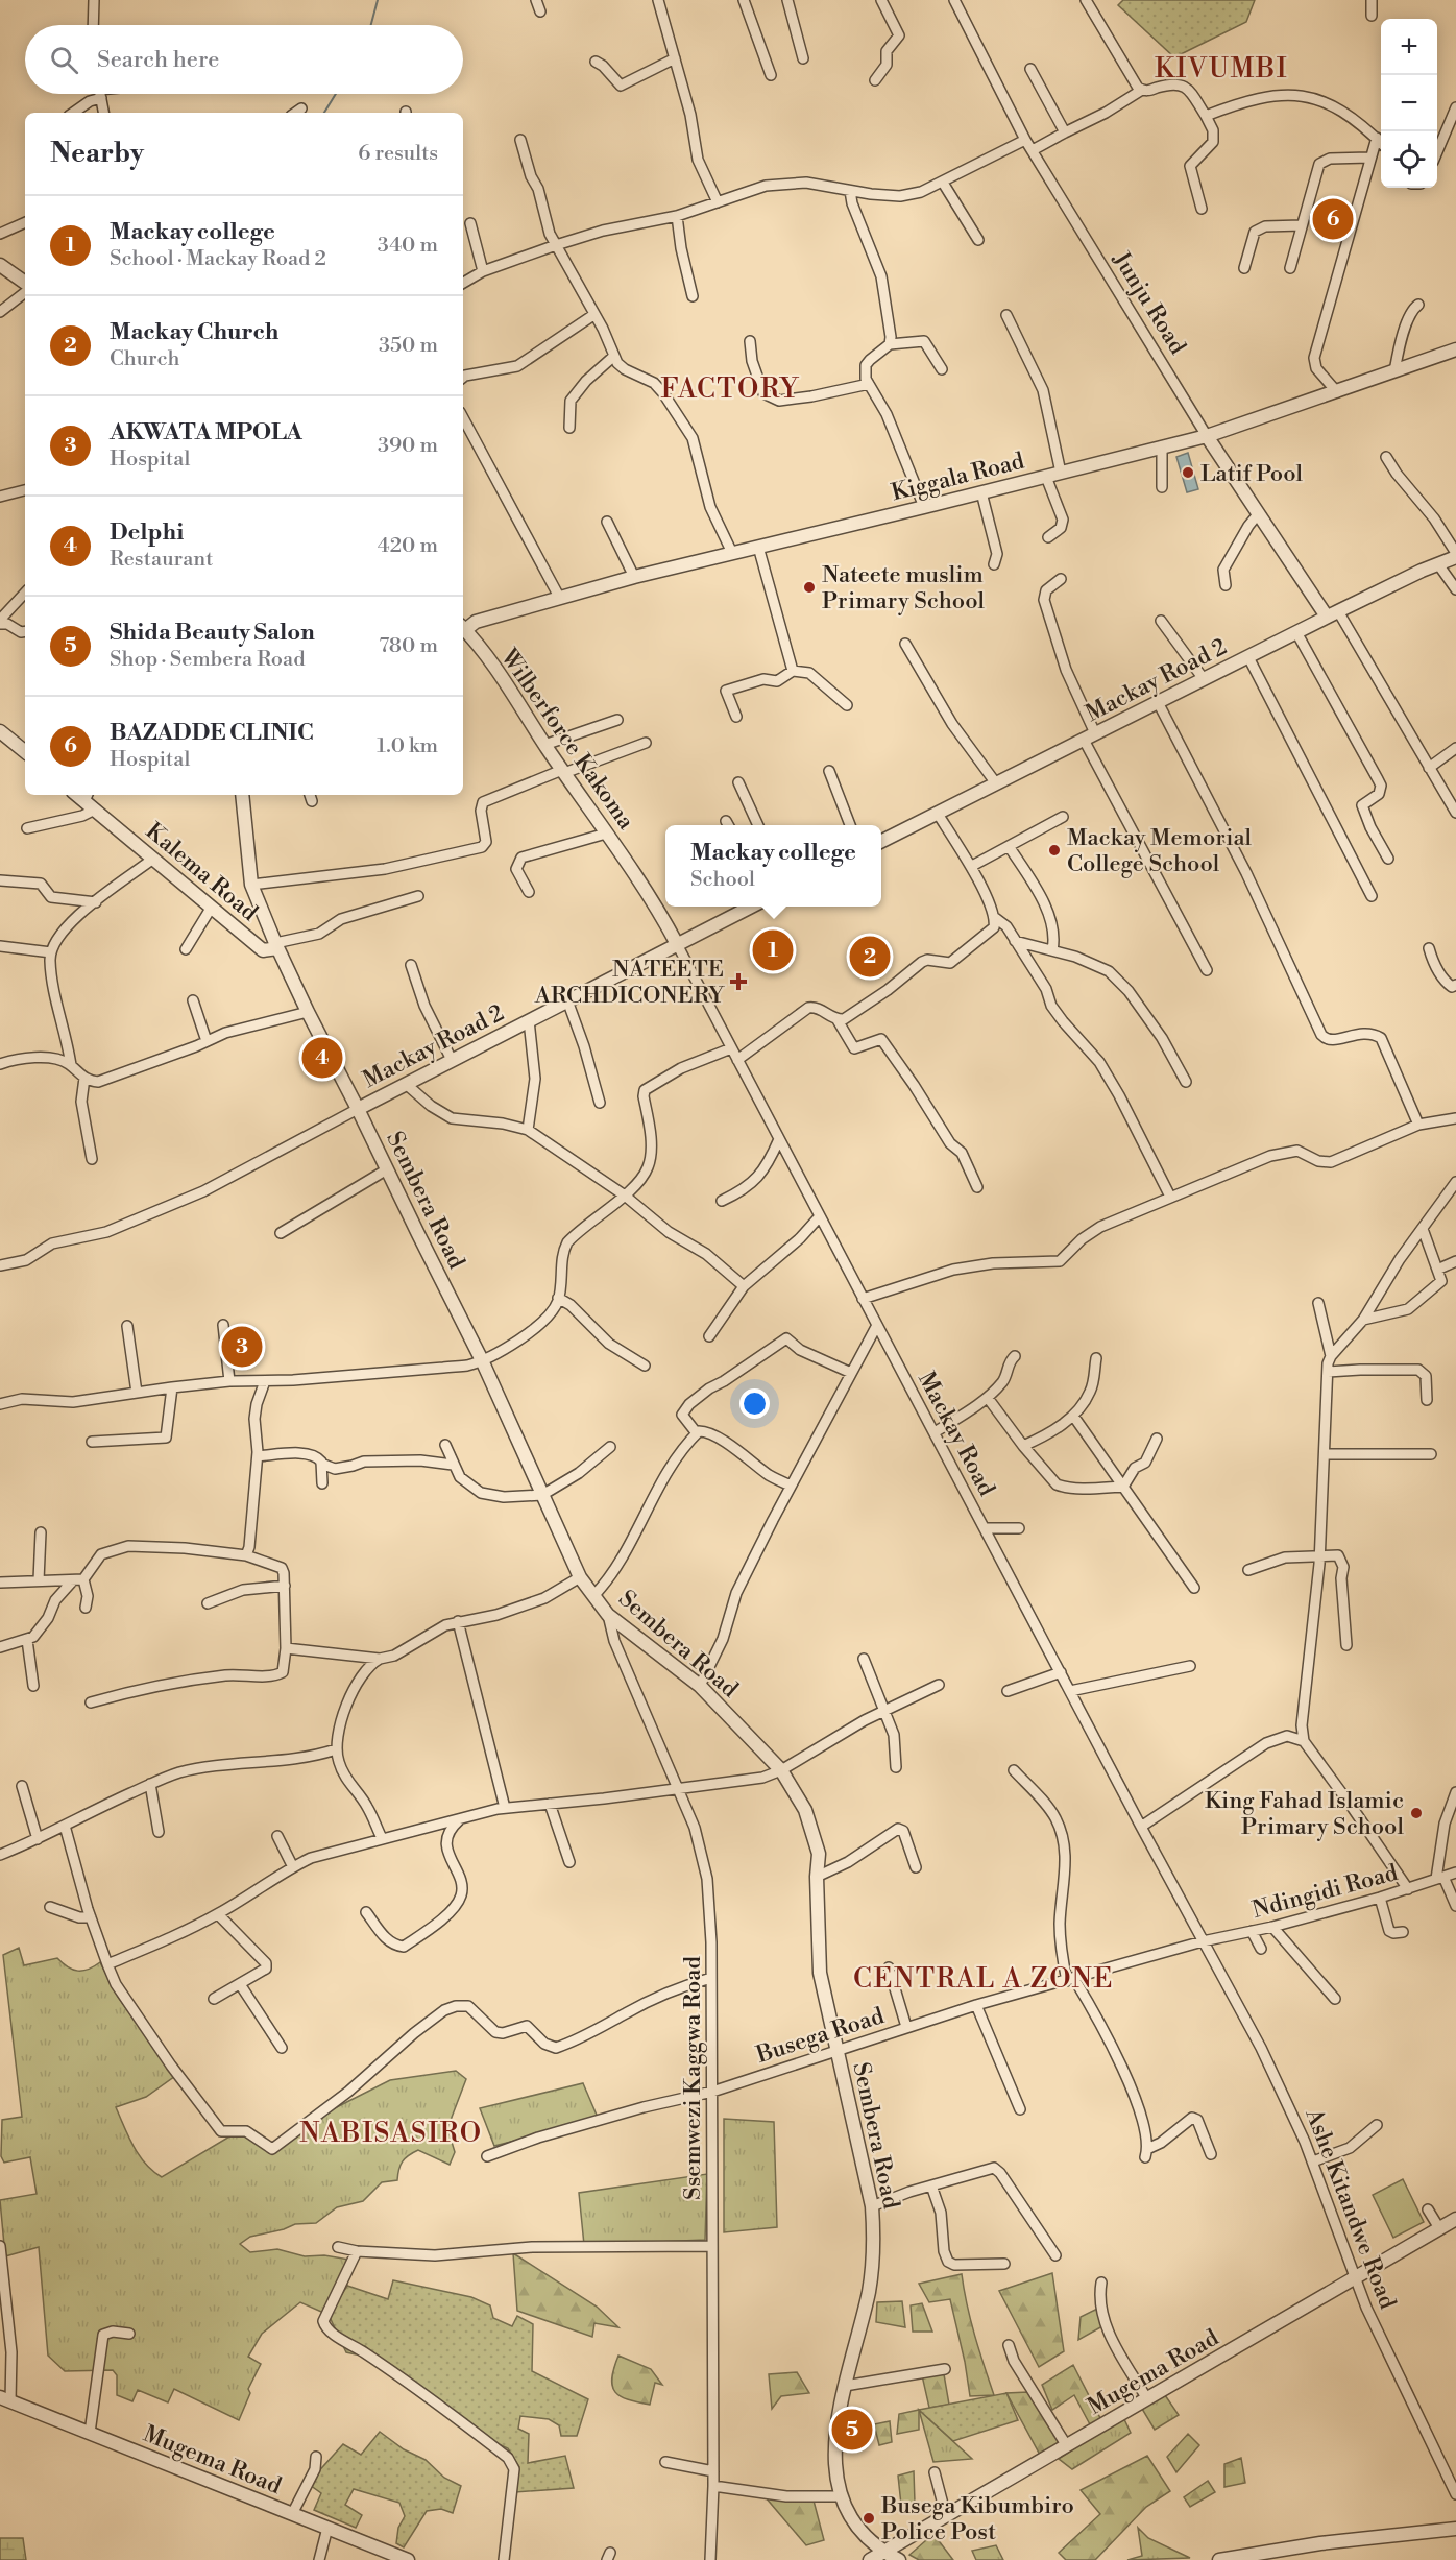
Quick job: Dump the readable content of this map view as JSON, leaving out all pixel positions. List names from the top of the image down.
{
  "streets": {
    "street": [
      "Junju Road",
      "Kiggala Road",
      "Mackay Road 2",
      "Wilberforce Kakoma",
      "Kalema Road",
      "Sembera Road",
      "Mackay Road",
      "Ndingidi Road",
      "Busega Road",
      "Ssemwezi Kaggwa Road",
      "Ashe Kitandwe Road",
      "Mugema Road"
    ]
  },
  "crossings": [
    ["Junju Road", "Kiggala Road"],
    ["Junju Road", "Mackay Road 2"],
    ["Kiggala Road", "Wilberforce Kakoma"],
    ["Mackay Road 2", "Wilberforce Kakoma"],
    ["Mackay Road 2", "Sembera Road"],
    ["Mackay Road 2", "Mackay Road"],
    ["Wilberforce Kakoma", "Mackay Road"],
    ["Kalema Road", "Sembera Road"],
    ["Sembera Road", "Busega Road"],
    ["Sembera Road", "Ssemwezi Kaggwa Road"],
    ["Sembera Road", "Mugema Road"],
    ["Mackay Road", "Ndingidi Road"],
    ["Mackay Road", "Busega Road"],
    ["Mackay Road", "Ashe Kitandwe Road"],
    ["Ndingidi Road", "Busega Road"],
    ["Ndingidi Road", "Ashe Kitandwe Road"],
    ["Busega Road", "Ssemwezi Kaggwa Road"],
    ["Busega Road", "Ashe Kitandwe Road"],
    ["Ashe Kitandwe Road", "Mugema Road"]
  ],
  "districts": [
    "KIVUMBI",
    "FACTORY",
    "CENTRAL A ZONE",
    "NABISASIRO"
  ],
  "places": {
    "other": [
      "Latif Pool",
      "Nateete muslim Primary School",
      "Mackay Memorial College School",
      "King Fahad Islamic Primary School",
      "Busega Kibumbiro Police Post"
    ],
    "health": ["NATEETE ARCHDICONERY"]
  },
  "page": {
    "map_buttons": ["+", "−"],
    "search": "Search here",
    "heading": ["Nearby", "6 results"],
    "list": [
      {
        "mark": "1",
        "name": "Mackay college",
        "note": "School · Mackay Road 2",
        "value": "340 m"
      },
      {
        "mark": "2",
        "name": "Mackay Church",
        "note": "Church",
        "value": "350 m"
      },
      {
        "mark": "3",
        "name": "AKWATA MPOLA",
        "note": "Hospital",
        "value": "390 m"
      },
      {
        "mark": "4",
        "name": "Delphi",
        "note": "Restaurant",
        "value": "420 m"
      },
      {
        "mark": "5",
        "name": "Shida Beauty Salon",
        "note": "Shop · Sembera Road",
        "value": "780 m"
      },
      {
        "mark": "6",
        "name": "BAZADDE CLINIC",
        "note": "Hospital",
        "value": "1.0 km"
      }
    ],
    "pins": [
      "6",
      "1",
      "2",
      "4",
      "3",
      "5"
    ],
    "popup": ["Mackay college", "School"]
  }
}
